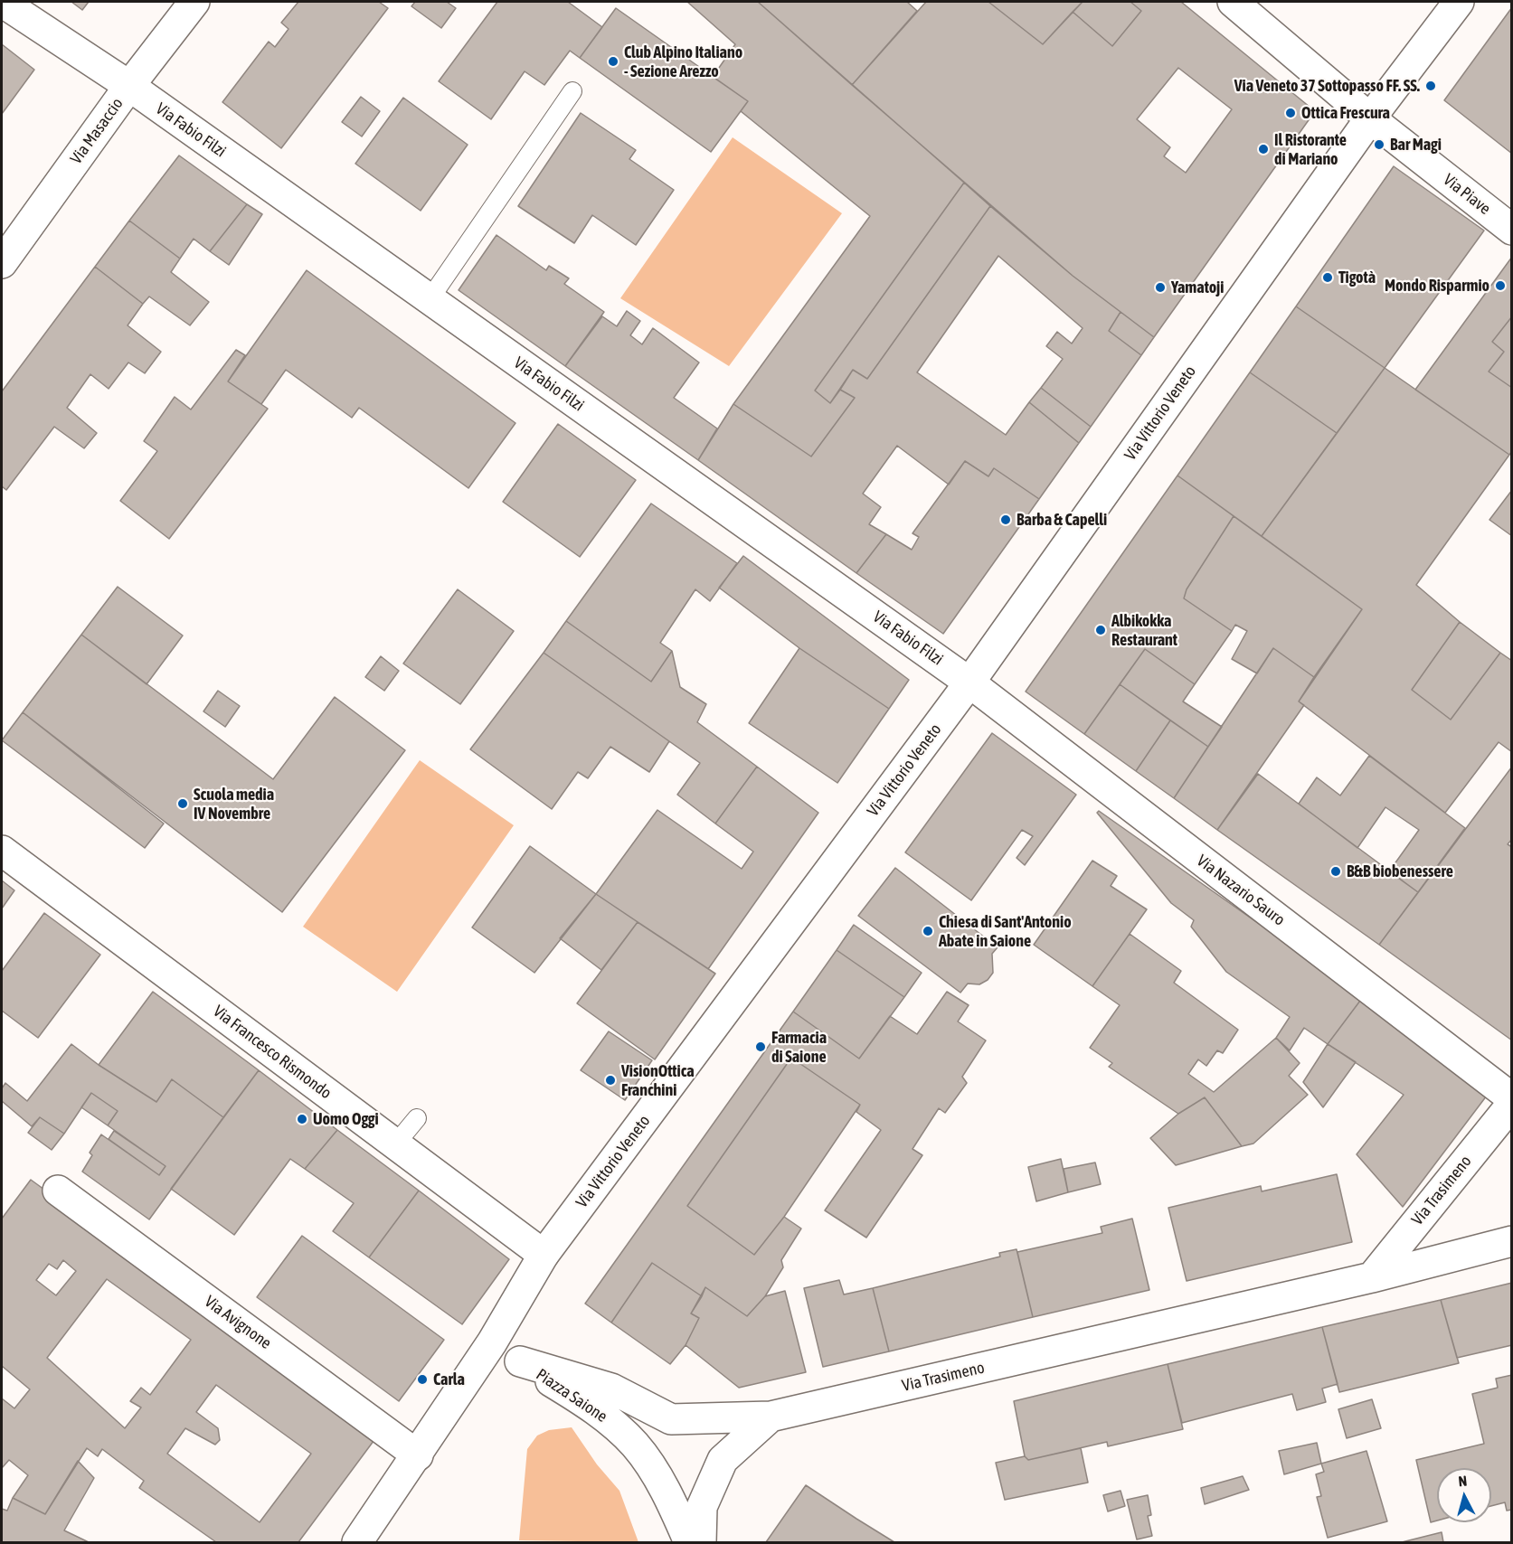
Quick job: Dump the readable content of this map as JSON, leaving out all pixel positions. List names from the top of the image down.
{
  "streets": {
    "street": [
      "Via Fabio Filzi",
      "Via Masaccio",
      "Via Piave",
      "Via Vittorio Veneto",
      "Via Nazario Sauro",
      "Via Francesco Rismondo",
      "Via Trasimeno",
      "Via Avignone",
      "Piazza Saione"
    ]
  },
  "crossings": [
    ["Via Fabio Filzi", "Via Masaccio"],
    ["Via Fabio Filzi", "Via Vittorio Veneto"],
    ["Via Fabio Filzi", "Via Nazario Sauro"],
    ["Via Piave", "Via Vittorio Veneto"],
    ["Via Vittorio Veneto", "Via Nazario Sauro"],
    ["Via Vittorio Veneto", "Via Francesco Rismondo"],
    ["Via Vittorio Veneto", "Via Avignone"],
    ["Via Vittorio Veneto", "Piazza Saione"],
    ["Via Trasimeno", "Piazza Saione"]
  ],
  "places": [
    "Club Alpino Italiano - Sezione Arezzo",
    "Via Veneto 37 Sottopasso FF. SS.",
    "Ottica Frescura",
    "Bar Magi",
    "Il Ristorante di Mariano",
    "Tigotà",
    "Mondo Risparmio",
    "Yamatoji",
    "Barba & Capelli",
    "Albikokka Restaurant",
    "Scuola media IV Novembre",
    "B&B biobenessere",
    "Chiesa di Sant'Antonio Abate in Saione",
    "Farmacia di Saione",
    "VisionOttica Franchini",
    "Uomo Oggi",
    "Carla"
  ],
  "north": "top"
}
